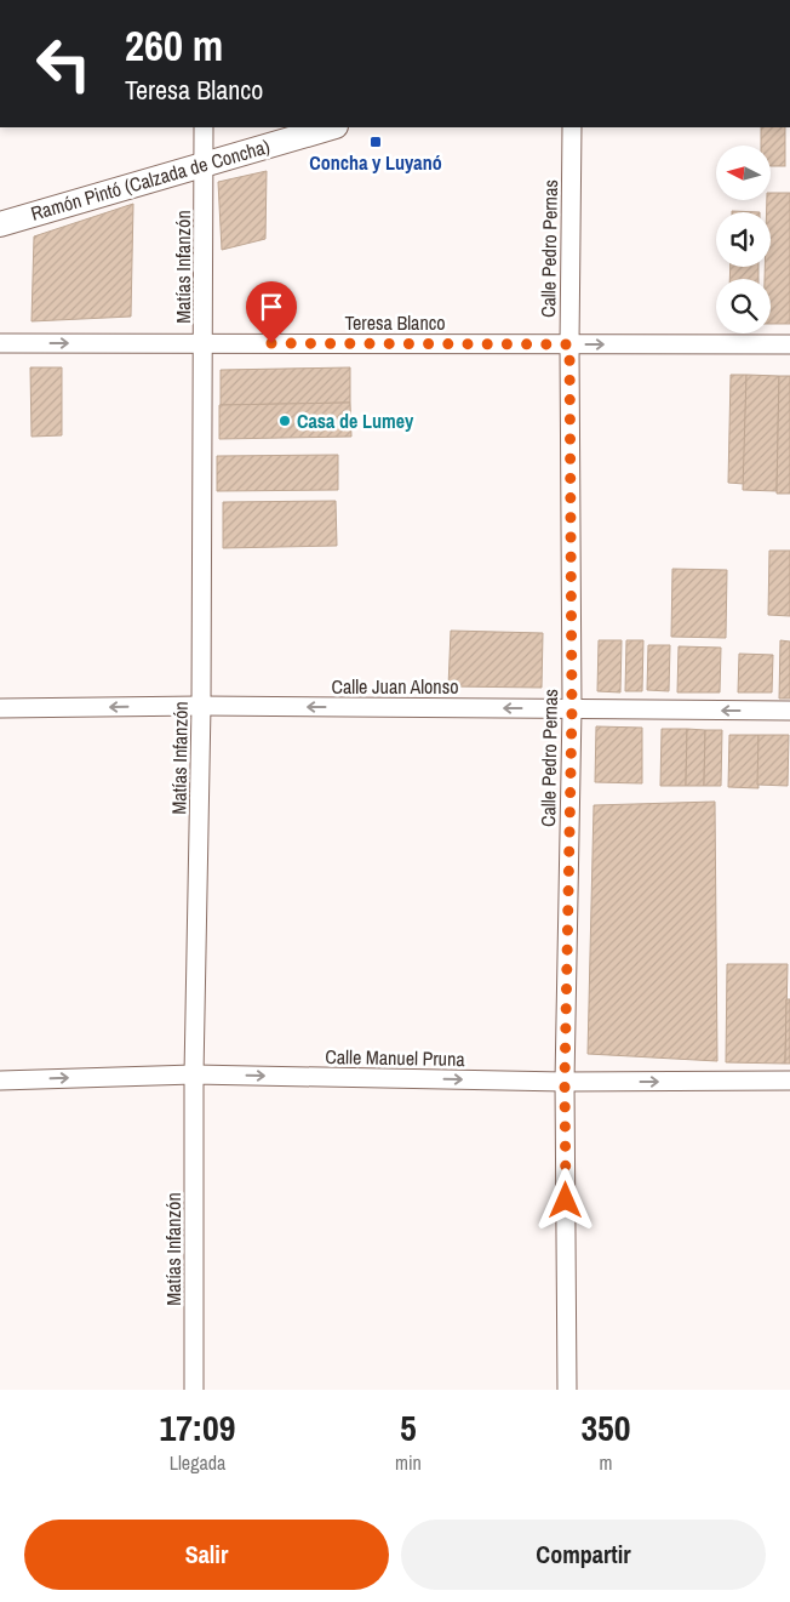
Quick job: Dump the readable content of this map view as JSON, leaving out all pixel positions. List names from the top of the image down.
{
  "streets": {
    "main road": ["Ramón Pintó (Calzada de Concha)"],
    "street": [
      "Calle Pedro Pernas",
      "Matías Infanzón",
      "Teresa Blanco",
      "Calle Juan Alonso",
      "Calle Manuel Pruna"
    ]
  },
  "crossings": [
    ["Ramón Pintó (Calzada de Concha)", "Matías Infanzón"],
    ["Calle Pedro Pernas", "Teresa Blanco"],
    ["Calle Pedro Pernas", "Calle Juan Alonso"],
    ["Calle Pedro Pernas", "Calle Manuel Pruna"],
    ["Matías Infanzón", "Teresa Blanco"],
    ["Matías Infanzón", "Calle Juan Alonso"],
    ["Matías Infanzón", "Calle Manuel Pruna"]
  ],
  "one_way": ["Teresa Blanco", "Calle Juan Alonso", "Calle Manuel Pruna"],
  "places": {
    "transit": ["Concha y Luyanó"],
    "other": ["Casa de Lumey"]
  },
  "north": "left",
  "page": {
    "turn": ["260 m", "Teresa Blanco"],
    "eta": [
      "17:09",
      "Llegada",
      "5",
      "min",
      "350",
      "m"
    ],
    "buttons": ["Salir", "Compartir"]
  }
}
